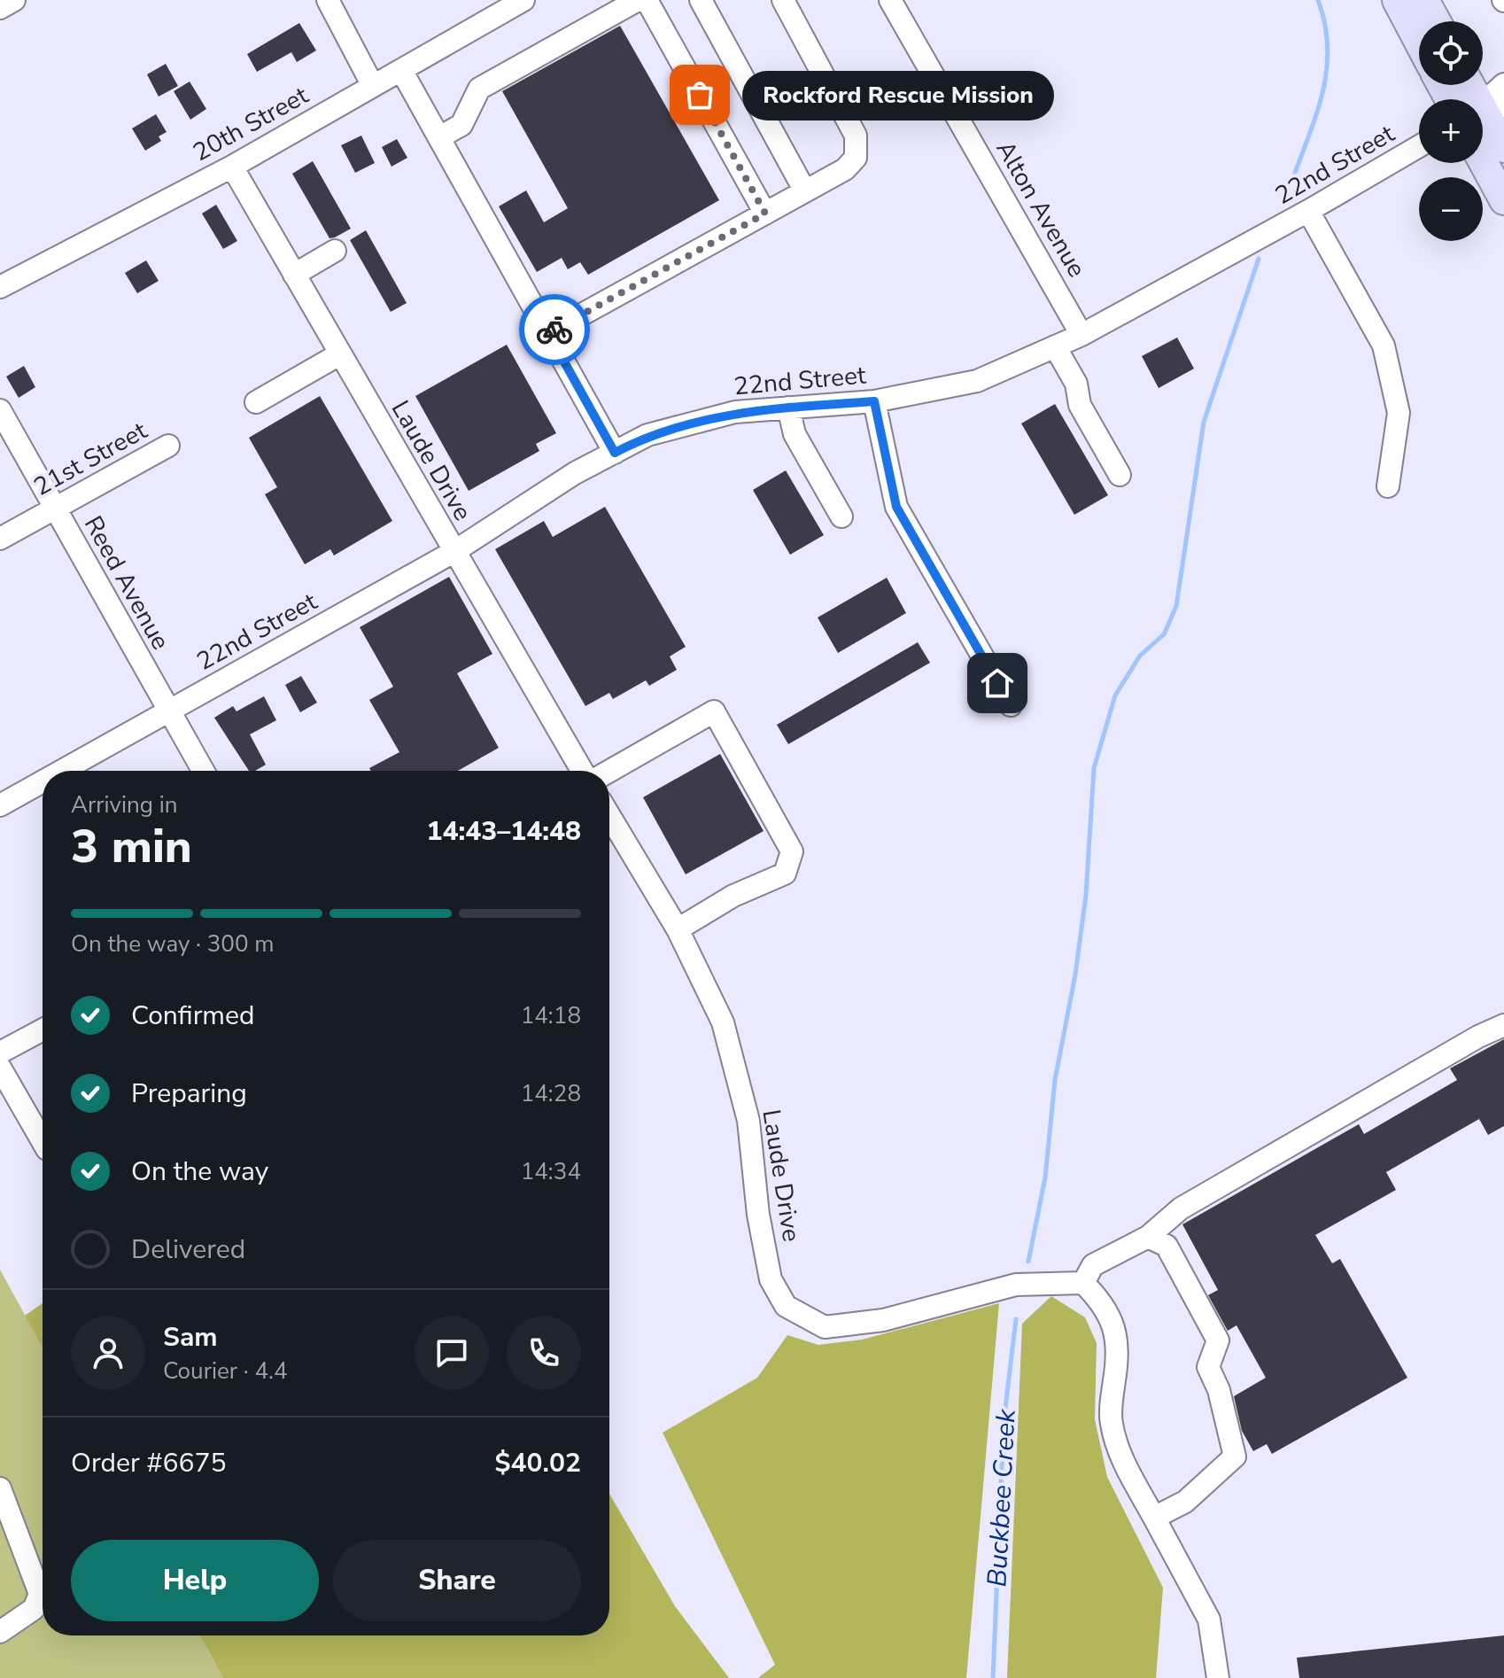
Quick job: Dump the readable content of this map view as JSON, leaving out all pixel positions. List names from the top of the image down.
{
  "streets": {
    "street": [
      "20th Street",
      "22nd Street",
      "Alton Avenue",
      "21st Street",
      "Laude Drive",
      "Reed Avenue"
    ]
  },
  "crossings": [
    ["20th Street", "Laude Drive"],
    ["22nd Street", "Alton Avenue"],
    ["22nd Street", "Laude Drive"],
    ["22nd Street", "Reed Avenue"],
    ["21st Street", "Reed Avenue"]
  ],
  "water": ["Buckbee Creek"],
  "places": ["Rockford Rescue Mission"],
  "page": {
    "map_buttons": ["+", "−"],
    "bubble": "Rockford Rescue Mission",
    "heading": ["3 min", "Arriving in", "14:43–14:48"],
    "panel": [
      "Sam",
      "Courier · 4.4",
      "Order #6675",
      "$40.02"
    ],
    "bar": "On the way · 300 m",
    "list": [
      ["Confirmed", "14:18"],
      ["Preparing", "14:28"],
      ["On the way", "14:34"],
      "Delivered"
    ],
    "buttons": ["Help", "Share"]
  }
}
